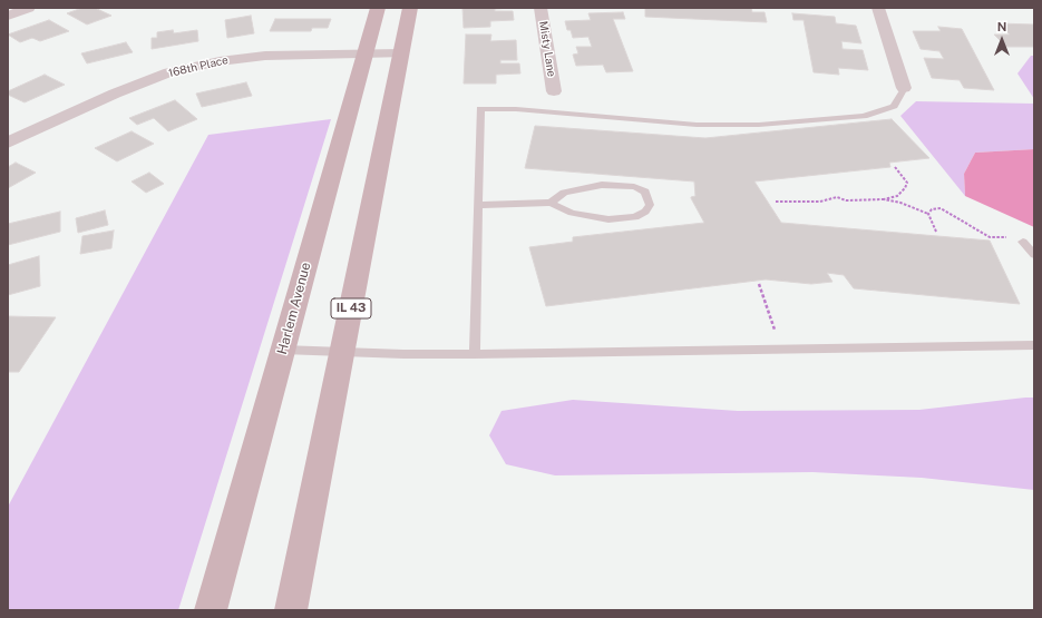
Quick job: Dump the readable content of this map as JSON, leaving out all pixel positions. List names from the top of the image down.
{
  "streets": {
    "main road": ["Harlem Avenue", "IL 43"],
    "street": ["Misty Lane", "168th Place"]
  },
  "crossings": [
    ["168th Place", "Harlem Avenue"],
    ["168th Place", "IL 43"]
  ],
  "north": "top"
}
